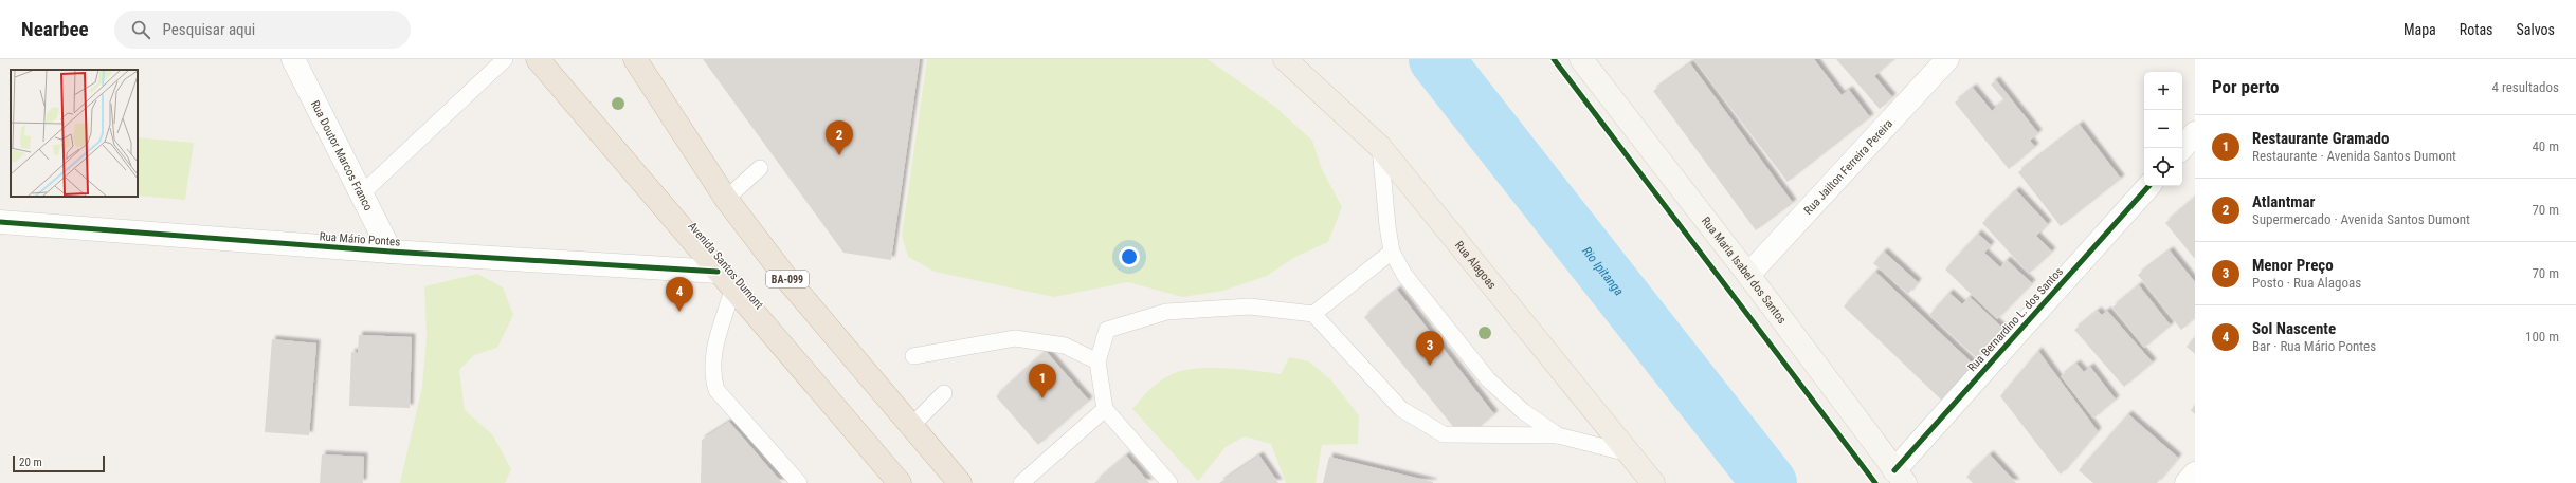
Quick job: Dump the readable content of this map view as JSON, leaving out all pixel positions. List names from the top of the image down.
{
  "streets": {
    "highway": ["Avenida Santos Dumont", "BA-099"],
    "main road": ["Rua Alagoas", "Rua Maria Isabel dos Santos"],
    "street": [
      "Rua Doutor Marcos Franco",
      "Rua Jailton Ferreira Pereira",
      "Rua Mário Pontes",
      "Rua Bernardino L. dos Santos"
    ]
  },
  "crossings": [
    ["Rua Doutor Marcos Franco", "Rua Mário Pontes"],
    ["Rua Jailton Ferreira Pereira", "Rua Maria Isabel dos Santos"],
    ["Rua Mário Pontes", "Avenida Santos Dumont"],
    ["Rua Maria Isabel dos Santos", "Rua Bernardino L. dos Santos"]
  ],
  "water": ["Rio Ipitanga"],
  "scale_bar": "20 m",
  "page": {
    "header": "Nearbee",
    "search": "Pesquisar aqui",
    "nav": ["Mapa", "Rotas", "Salvos"],
    "heading": ["Por perto", "4 resultados"],
    "map_buttons": ["+", "−"],
    "list": [
      {
        "mark": "1",
        "name": "Restaurante Gramado",
        "note": "Restaurante · Avenida Santos Dumont",
        "value": "40 m"
      },
      {
        "mark": "2",
        "name": "Atlantmar",
        "note": "Supermercado · Avenida Santos Dumont",
        "value": "70 m"
      },
      {
        "mark": "3",
        "name": "Menor Preço",
        "note": "Posto · Rua Alagoas",
        "value": "70 m"
      },
      {
        "mark": "4",
        "name": "Sol Nascente",
        "note": "Bar · Rua Mário Pontes",
        "value": "100 m"
      }
    ],
    "pins": [
      "2",
      "4",
      "3",
      "1"
    ],
    "scale": "20 m"
  }
}
